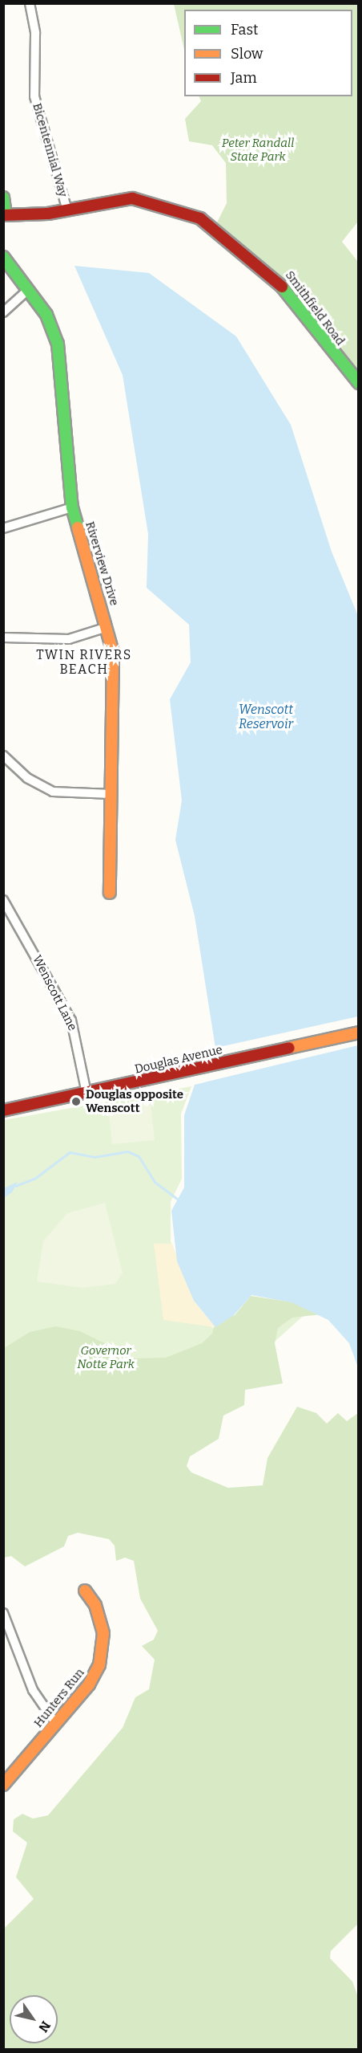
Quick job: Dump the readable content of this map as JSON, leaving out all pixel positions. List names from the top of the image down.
{
  "streets": {
    "street": [
      "Bicentennial Way",
      "Smithfield Road",
      "Riverview Drive",
      "Wenscott Lane",
      "Douglas Avenue",
      "Hunters Run"
    ]
  },
  "crossings": [
    ["Bicentennial Way", "Smithfield Road"],
    ["Wenscott Lane", "Douglas Avenue"]
  ],
  "districts": ["TWIN RIVERS BEACH"],
  "water": ["Wenscott Reservoir"],
  "parks": ["Peter Randall State Park", "Governor Notte Park"],
  "places": ["Douglas opposite Wenscott"],
  "legend": ["Fast", "Slow", "Jam"],
  "north": "bottom right"
}
